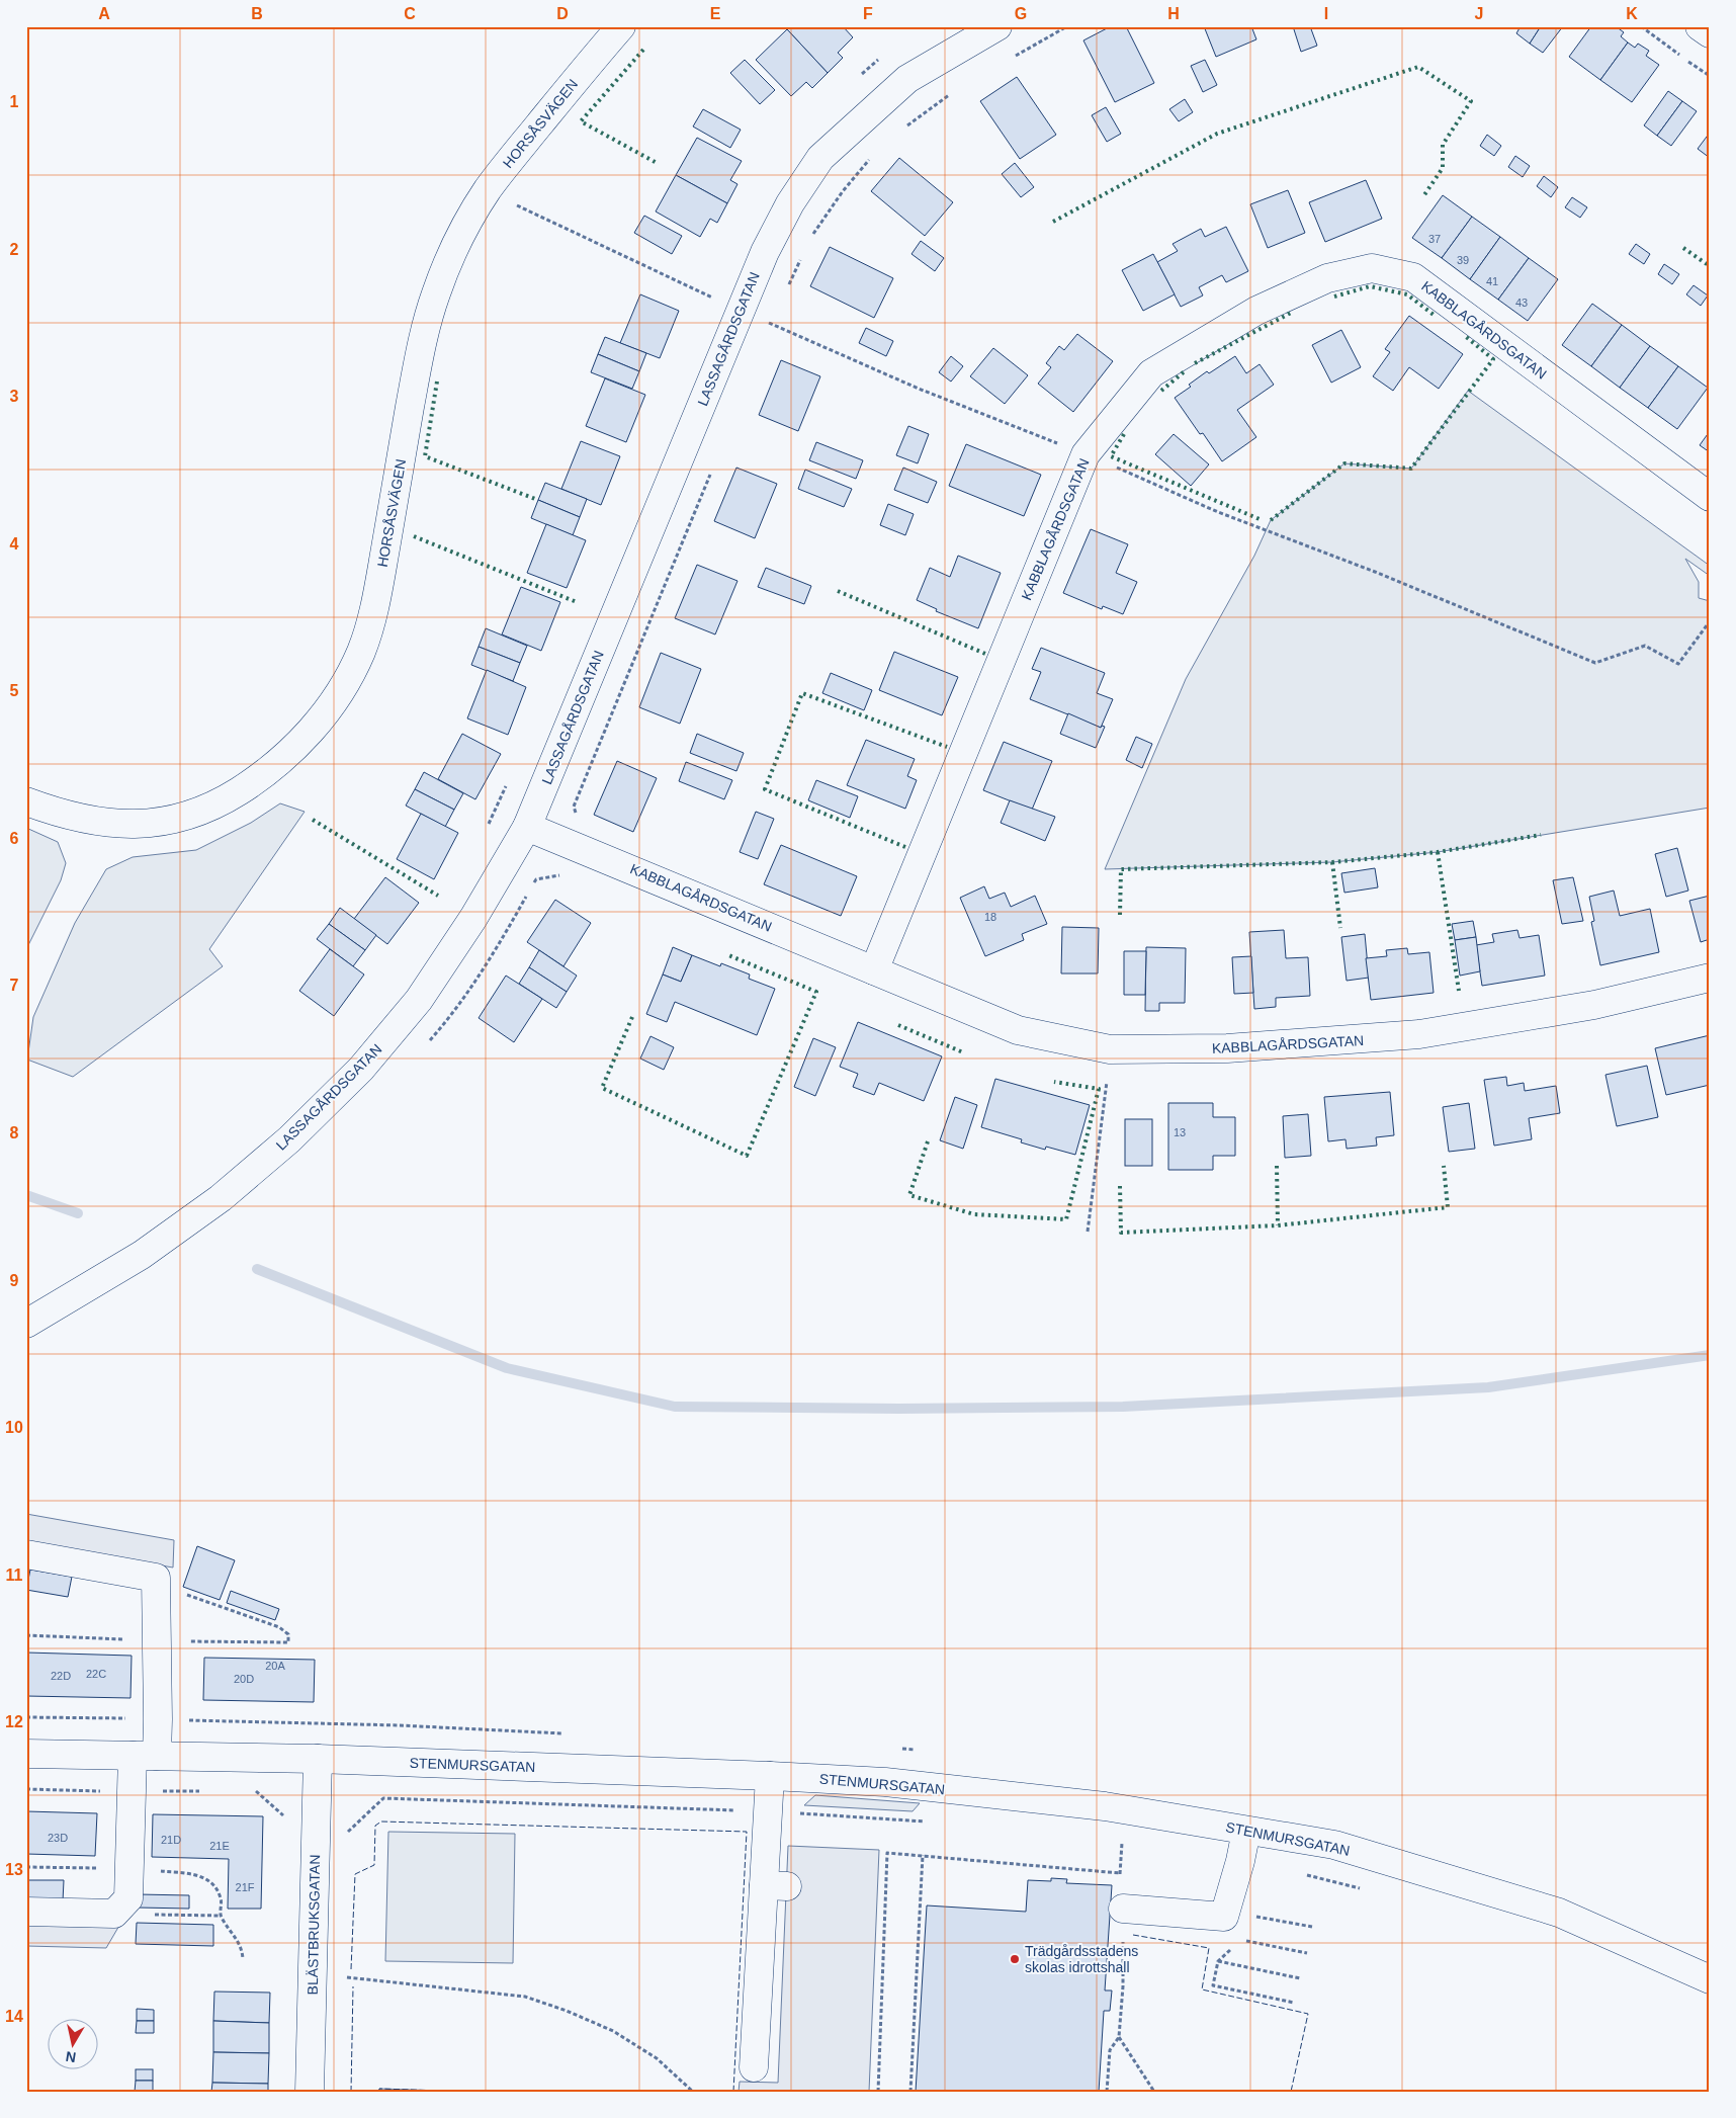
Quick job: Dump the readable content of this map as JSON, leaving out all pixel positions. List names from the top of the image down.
{
  "streets": {
    "street": [
      "HORSÅSVÄGEN",
      "KABBLAGÅRDSGATAN",
      "LASSAGÅRDSGATAN",
      "STENMURSGATAN",
      "BLÄSTBRUKSGATAN"
    ]
  },
  "crossings": [
    ["KABBLAGÅRDSGATAN", "LASSAGÅRDSGATAN"],
    ["STENMURSGATAN", "BLÄSTBRUKSGATAN"]
  ],
  "places": ["Trädgårdsstadens skolas idrottshall"],
  "house_numbers": [
    "37",
    "39",
    "41",
    "43",
    "18",
    "13",
    "20A",
    "22C",
    "22D",
    "20D",
    "23D",
    "21D",
    "21E",
    "21F"
  ],
  "north": "bottom",
  "grid": {
    "columns": [
      "A",
      "B",
      "C",
      "D",
      "E",
      "F",
      "G",
      "H",
      "I",
      "J",
      "K"
    ],
    "rows": [
      "1",
      "2",
      "3",
      "4",
      "5",
      "6",
      "7",
      "8",
      "9",
      "10",
      "11",
      "12",
      "13",
      "14"
    ]
  }
}
